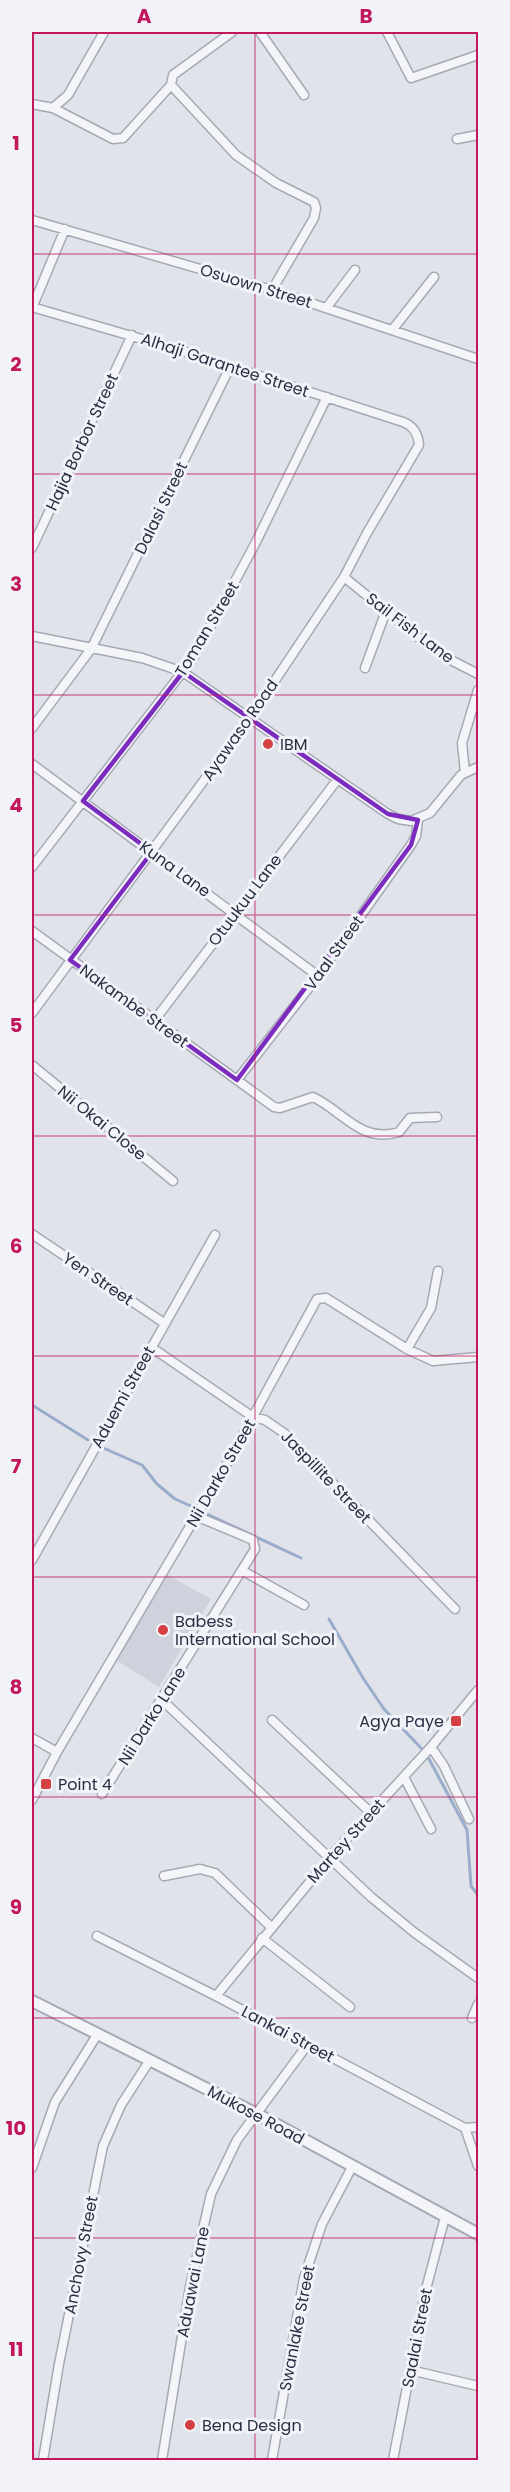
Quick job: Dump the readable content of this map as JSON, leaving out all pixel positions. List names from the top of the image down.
{
  "streets": {
    "street": [
      "Osuown Street",
      "Alhaji Garantee Street",
      "Hajia Borbor Street",
      "Dalasi Street",
      "Sail Fish Lane",
      "Toman Street",
      "Ayawaso Road",
      "Kuna Lane",
      "Otuukuu Lane",
      "Vaal Street",
      "Nakambe Street",
      "Nii Okai Close",
      "Yen Street",
      "Aduemi Street",
      "Nii Darko Street",
      "Jaspillite Street",
      "Nii Darko Lane",
      "Martey Street",
      "Lankai Street",
      "Mukose Road",
      "Anchovy Street",
      "Aduawai Lane",
      "Swanlake Street",
      "Saalai Street"
    ]
  },
  "crossings": [
    ["Alhaji Garantee Street", "Hajia Borbor Street"],
    ["Alhaji Garantee Street", "Dalasi Street"],
    ["Alhaji Garantee Street", "Toman Street"],
    ["Alhaji Garantee Street", "Ayawaso Road"],
    ["Sail Fish Lane", "Ayawaso Road"],
    ["Toman Street", "Kuna Lane"],
    ["Ayawaso Road", "Kuna Lane"],
    ["Ayawaso Road", "Nakambe Street"],
    ["Kuna Lane", "Otuukuu Lane"],
    ["Kuna Lane", "Vaal Street"],
    ["Otuukuu Lane", "Nakambe Street"],
    ["Vaal Street", "Nakambe Street"],
    ["Yen Street", "Aduemi Street"],
    ["Aduemi Street", "Jaspillite Street"],
    ["Nii Darko Street", "Jaspillite Street"],
    ["Nii Darko Street", "Nii Darko Lane"],
    ["Martey Street", "Lankai Street"],
    ["Lankai Street", "Aduawai Lane"],
    ["Mukose Road", "Anchovy Street"],
    ["Mukose Road", "Aduawai Lane"],
    ["Mukose Road", "Swanlake Street"],
    ["Mukose Road", "Saalai Street"]
  ],
  "places": {
    "other": ["IBM", "Babess International School", "Bena Design"],
    "transit": ["Agya Paye", "Point 4"]
  },
  "grid": {
    "columns": ["A", "B"],
    "rows": [
      "1",
      "2",
      "3",
      "4",
      "5",
      "6",
      "7",
      "8",
      "9",
      "10",
      "11"
    ]
  }
}
